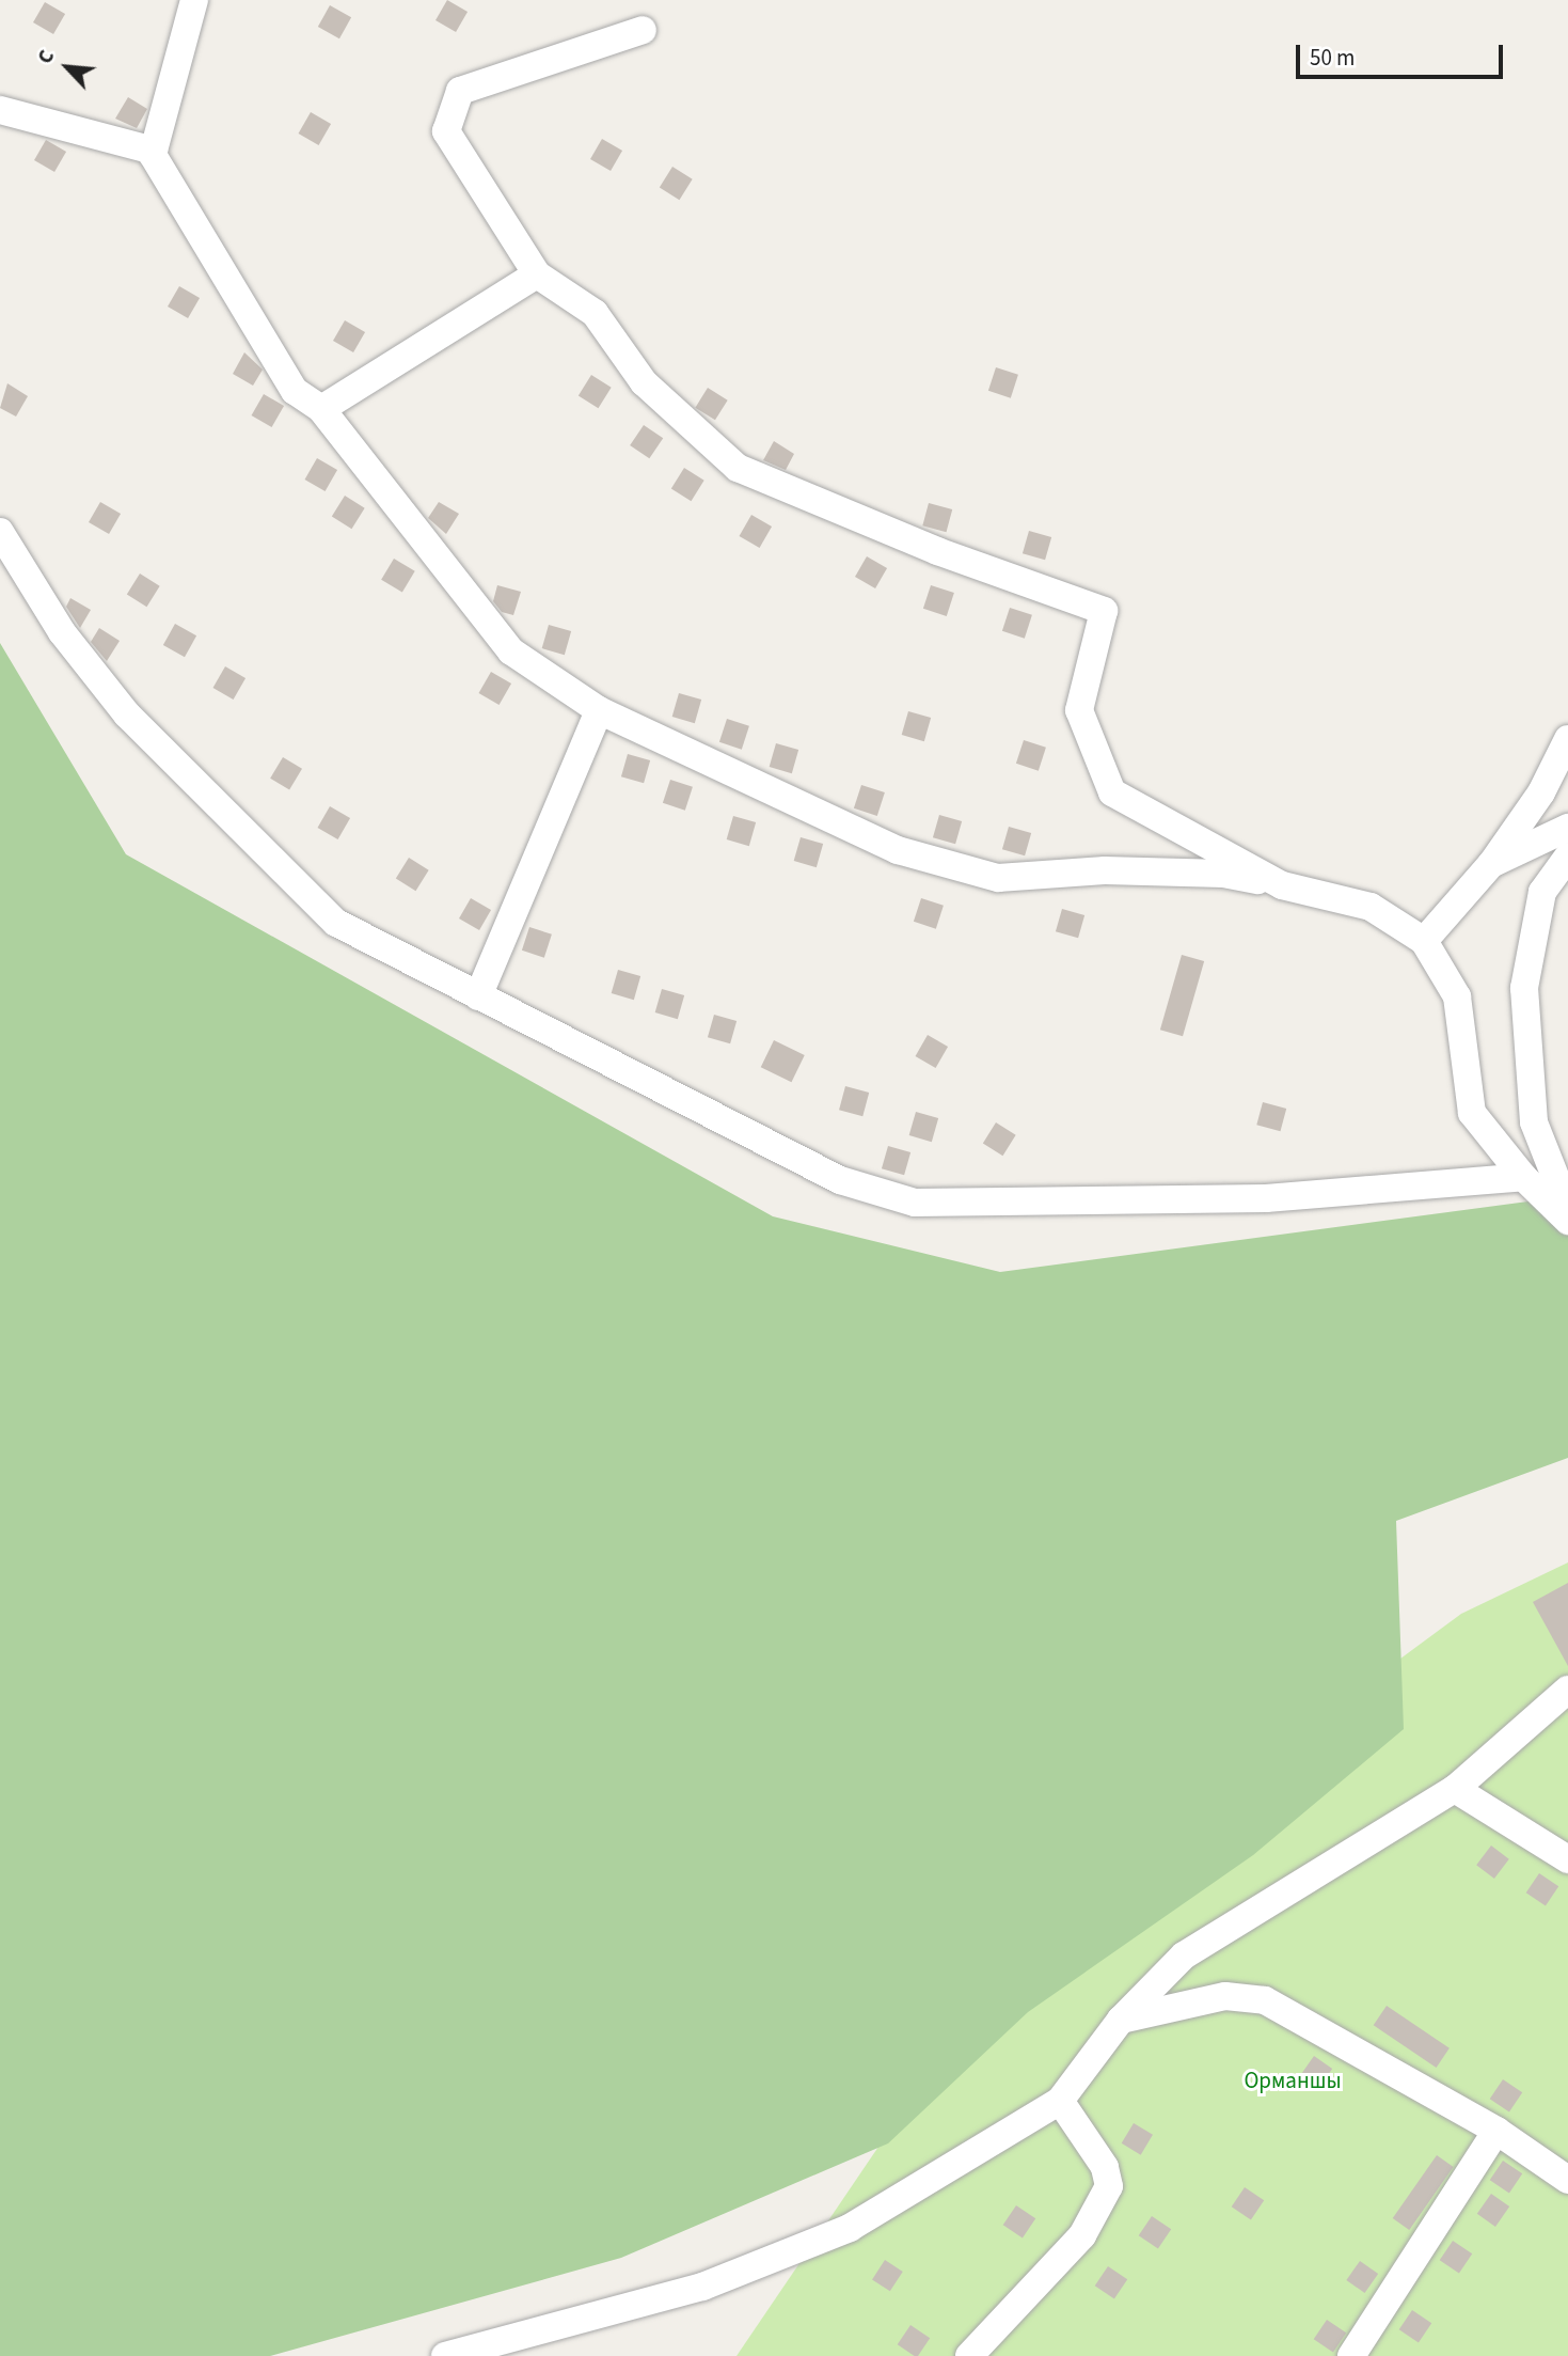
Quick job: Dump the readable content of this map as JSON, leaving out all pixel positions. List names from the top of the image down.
{
  "parks": ["Орманшы"],
  "scale_bar": "50 m",
  "north": "top left"
}
